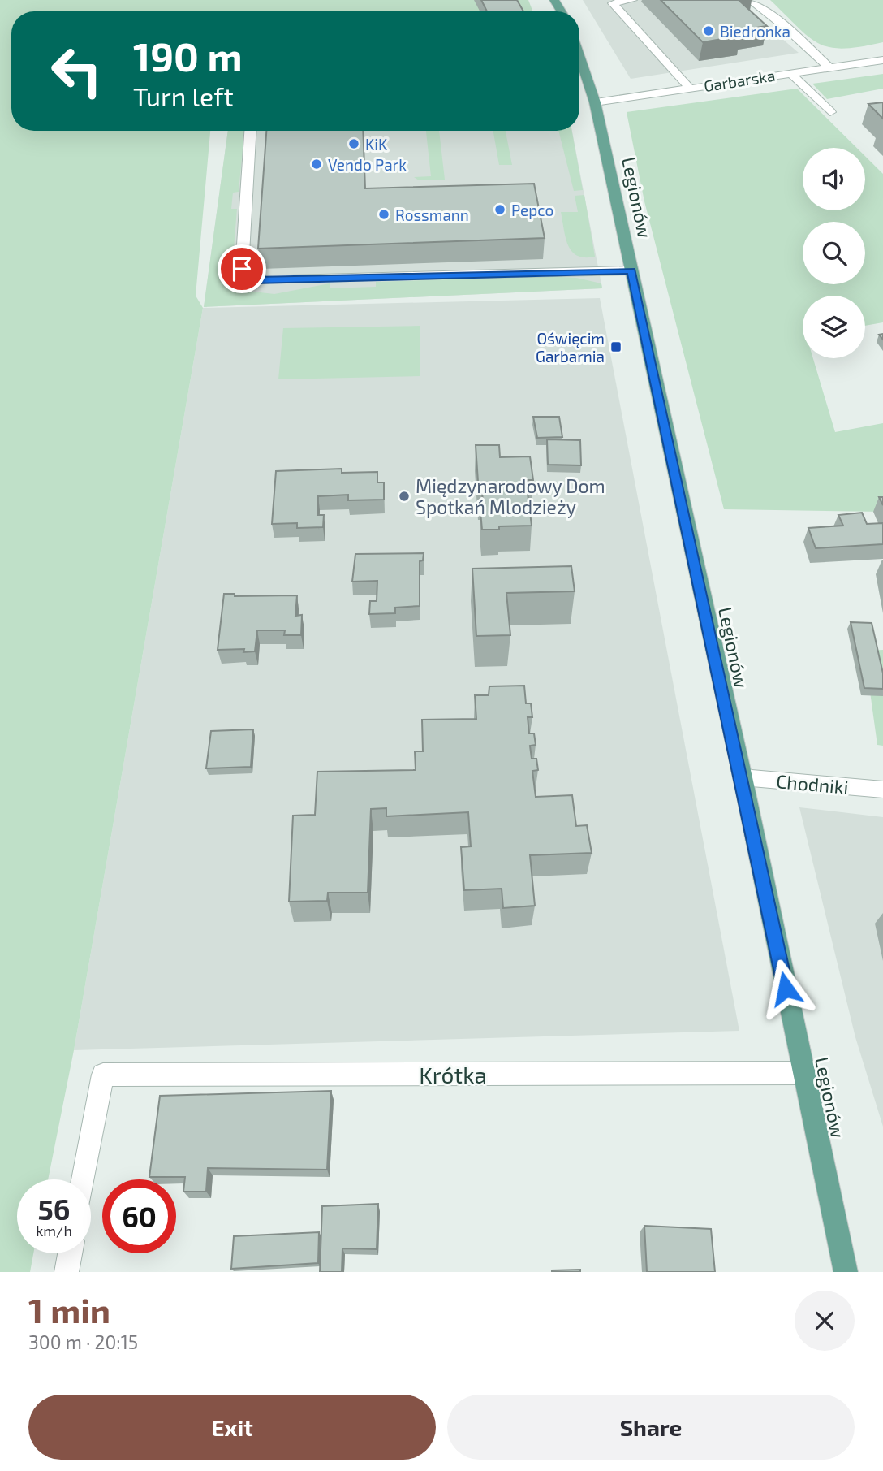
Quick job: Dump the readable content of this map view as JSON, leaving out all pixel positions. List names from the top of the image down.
{
  "streets": {
    "main road": ["Legionów"],
    "street": ["Garbarska", "Chodniki", "Krótka"]
  },
  "crossings": [
    ["Garbarska", "Legionów"],
    ["Legionów", "Chodniki"],
    ["Legionów", "Krótka"]
  ],
  "places": {
    "other": [
      "Biedronka",
      "KiK",
      "Vendo Park",
      "Pepco",
      "Rossmann",
      "Międzynarodowy Dom Spotkań Mlodzieży"
    ],
    "transit": ["Oświęcim Garbarnia"]
  },
  "page": {
    "turn": ["190 m", "Turn left"],
    "speed": "56 km/h",
    "limit": "60",
    "heading": ["1 min", "300 m · 20:15"],
    "buttons": ["Exit", "Share"]
  }
}
